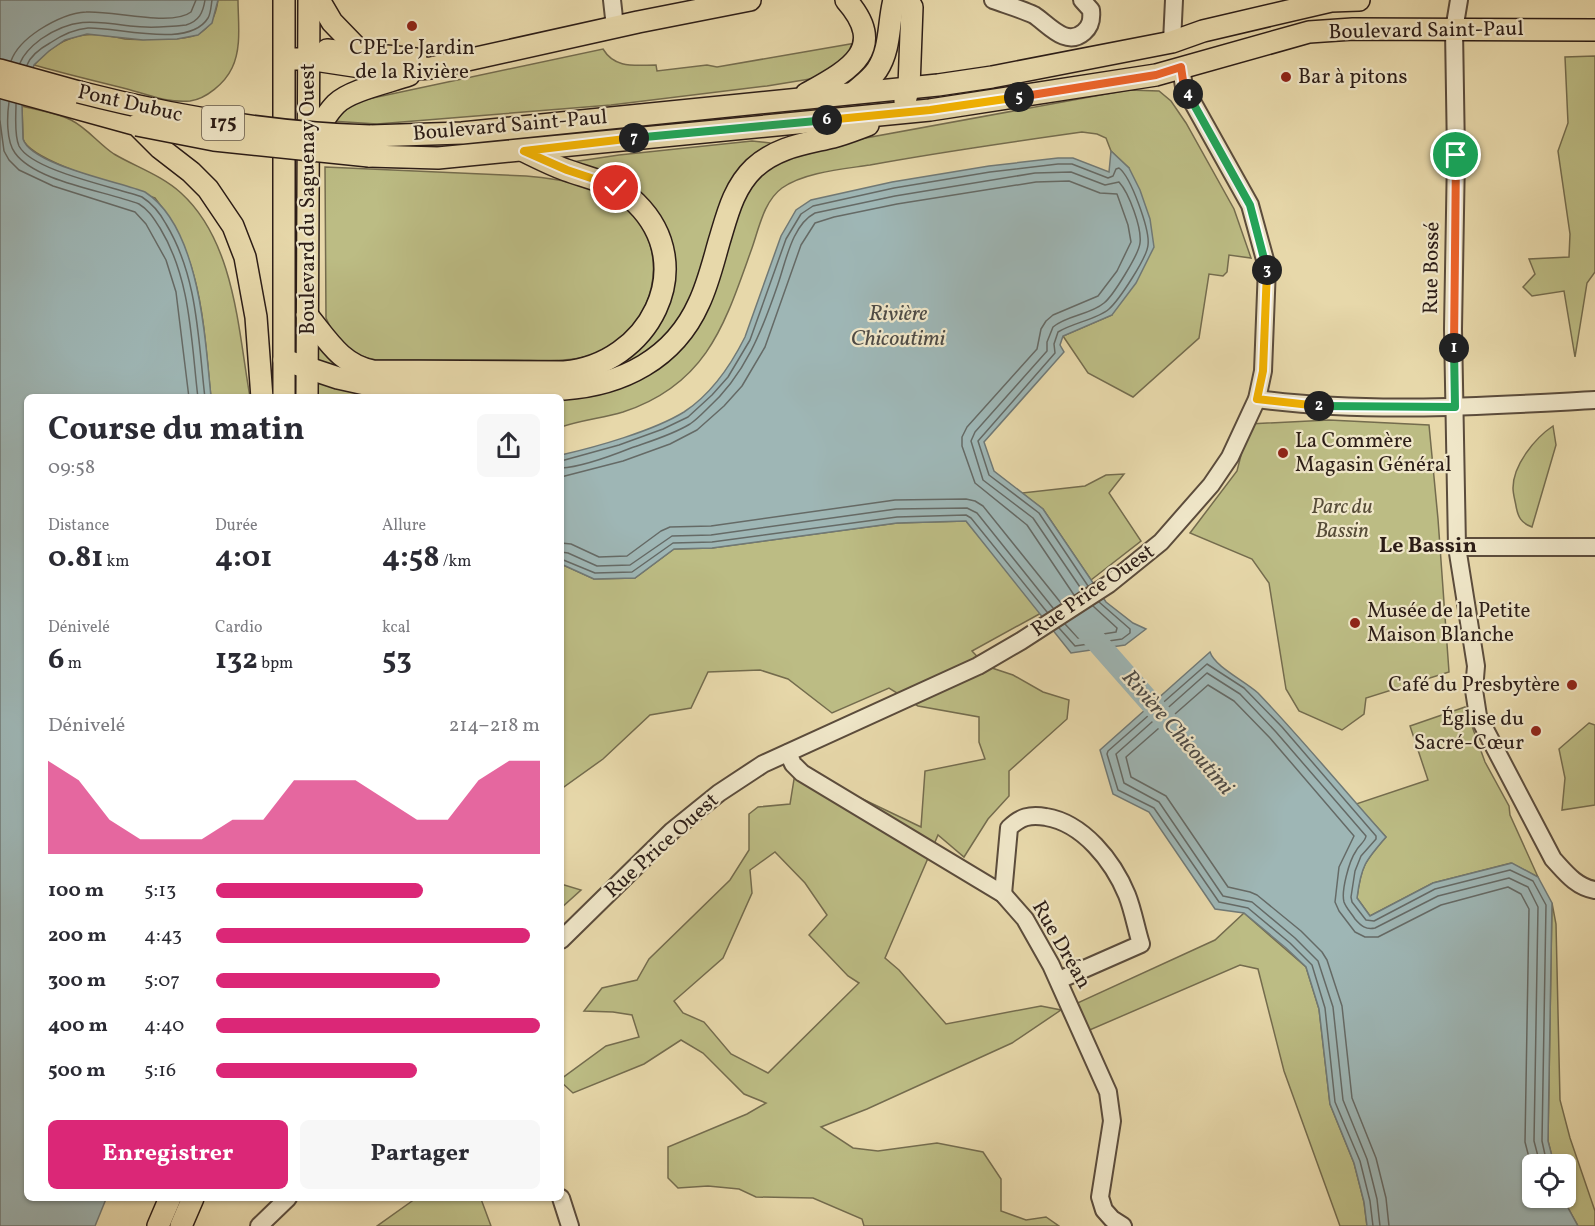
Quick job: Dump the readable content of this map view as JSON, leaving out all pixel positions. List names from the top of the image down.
{
  "streets": {
    "main road": [
      "Boulevard Saint-Paul",
      "Pont Dubuc",
      "175",
      "Boulevard du Saguenay Ouest",
      "Rue Price Ouest"
    ],
    "street": ["Rue Bossé", "Rue Dréan"]
  },
  "crossings": [
    ["Boulevard Saint-Paul", "Pont Dubuc"],
    ["Boulevard Saint-Paul", "Rue Bossé"],
    ["Boulevard Saint-Paul", "Rue Price Ouest"],
    ["Rue Price Ouest", "Rue Dréan"]
  ],
  "districts": ["Le Bassin"],
  "water": ["Rivière Chicoutimi"],
  "parks": ["Parc du Bassin"],
  "places": [
    "CPE Le Jardin de la Rivière",
    "Bar à pitons",
    "La Commère Magasin Général",
    "Musée de la Petite Maison Blanche",
    "Café du Presbytère",
    "Église du Sacré-Cœur"
  ],
  "page": {
    "pins": [
      "4",
      "5",
      "6",
      "7",
      "3",
      "1",
      "2"
    ],
    "heading": ["Course du matin", "09:58"],
    "stats": [
      ["Distance", "0.81 km"],
      ["Durée", "4:01"],
      ["Allure", "4:58 /km"],
      ["Dénivelé", "6 m"],
      ["Cardio", "132 bpm"],
      ["kcal", "53"]
    ],
    "chart": ["Dénivelé", "214–218 m"],
    "list": [
      {
        "name": "100 m",
        "note": "5:13"
      },
      {
        "name": "200 m",
        "note": "4:43"
      },
      {
        "name": "300 m",
        "note": "5:07"
      },
      {
        "name": "400 m",
        "note": "4:40"
      },
      {
        "name": "500 m",
        "note": "5:16"
      }
    ],
    "buttons": ["Enregistrer", "Partager"]
  }
}
